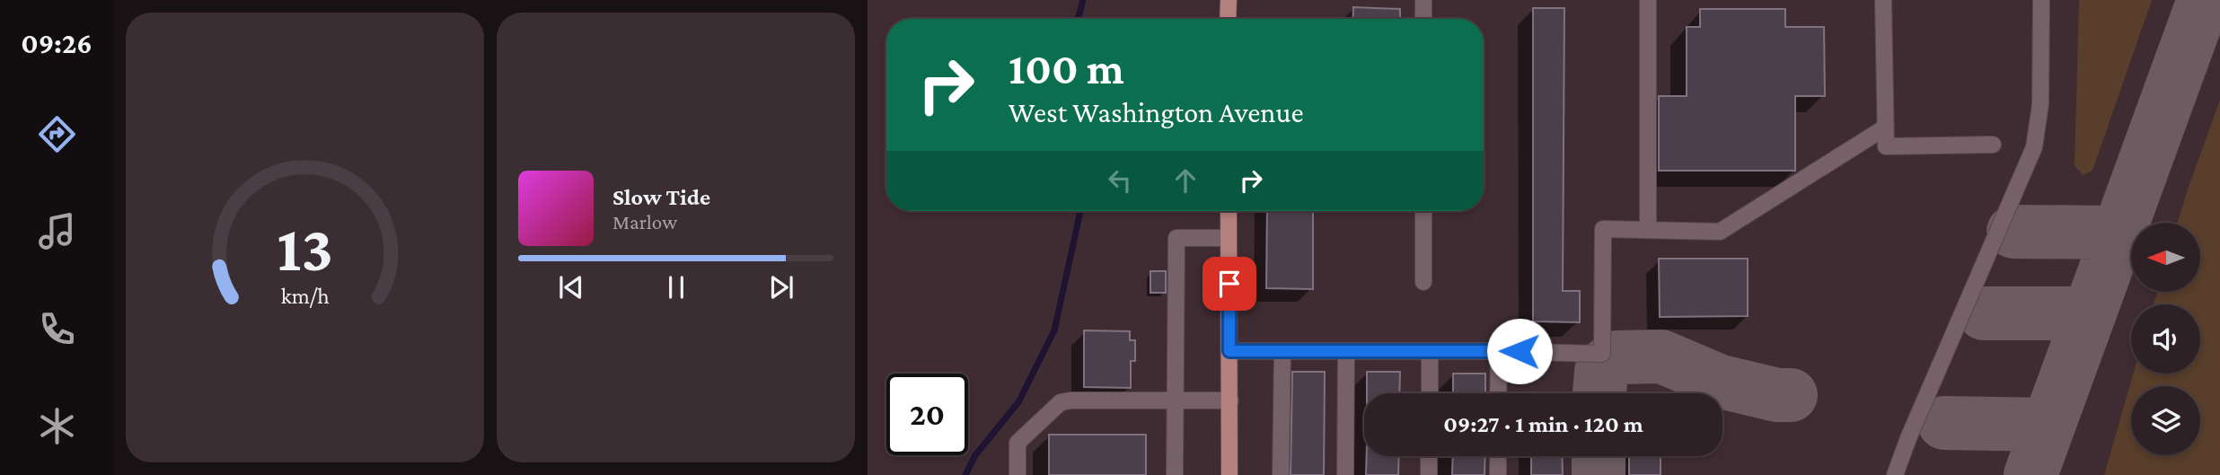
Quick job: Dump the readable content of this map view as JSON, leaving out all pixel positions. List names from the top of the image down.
{
  "north": "left",
  "page": {
    "tabs": "09:26",
    "turn": ["100 m", "West Washington Avenue"],
    "song": ["Slow Tide", "Marlow"],
    "limit": "20",
    "trip": "09:27 · 1 min · 120 m",
    "gauge": ["13", "km/h"]
  }
}
